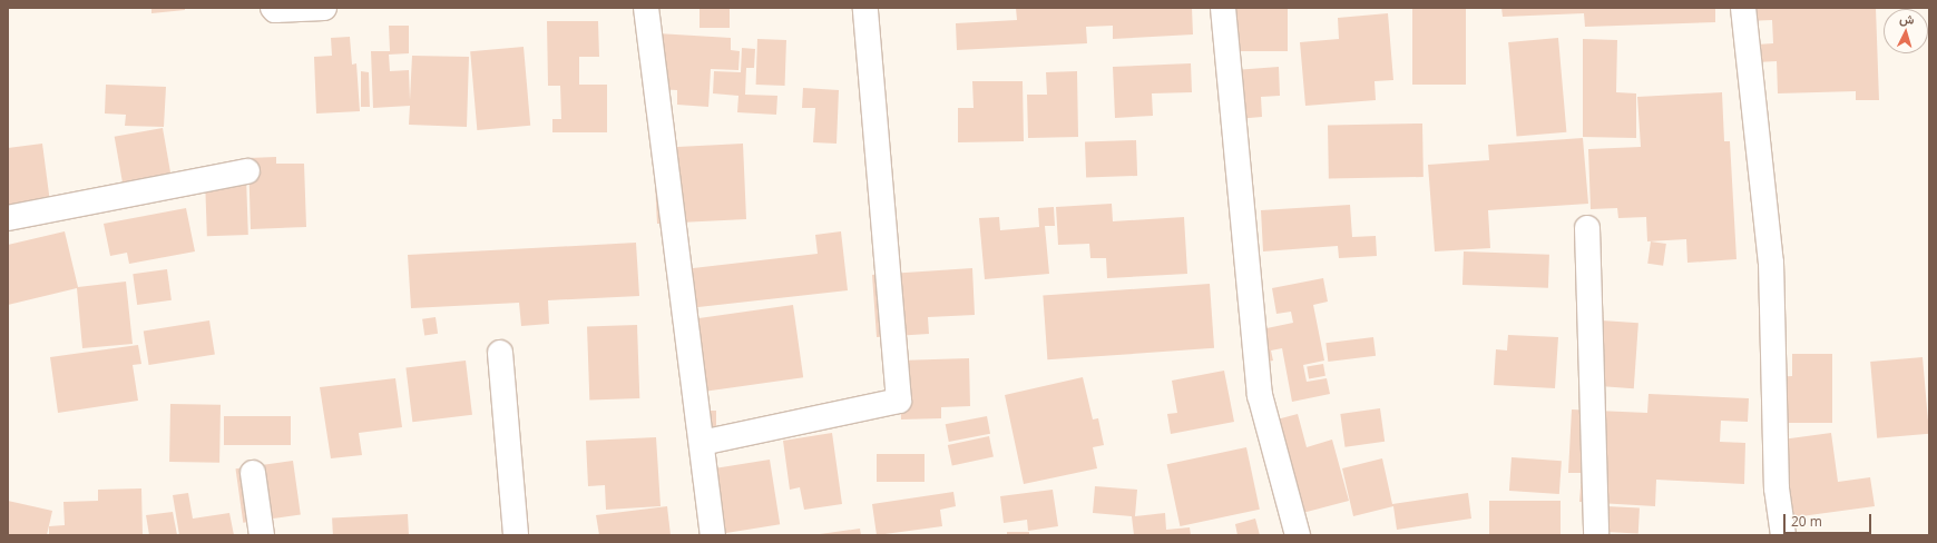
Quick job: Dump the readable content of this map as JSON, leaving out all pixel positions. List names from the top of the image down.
{
  "scale_bar": "20 m",
  "north": "top"
}
